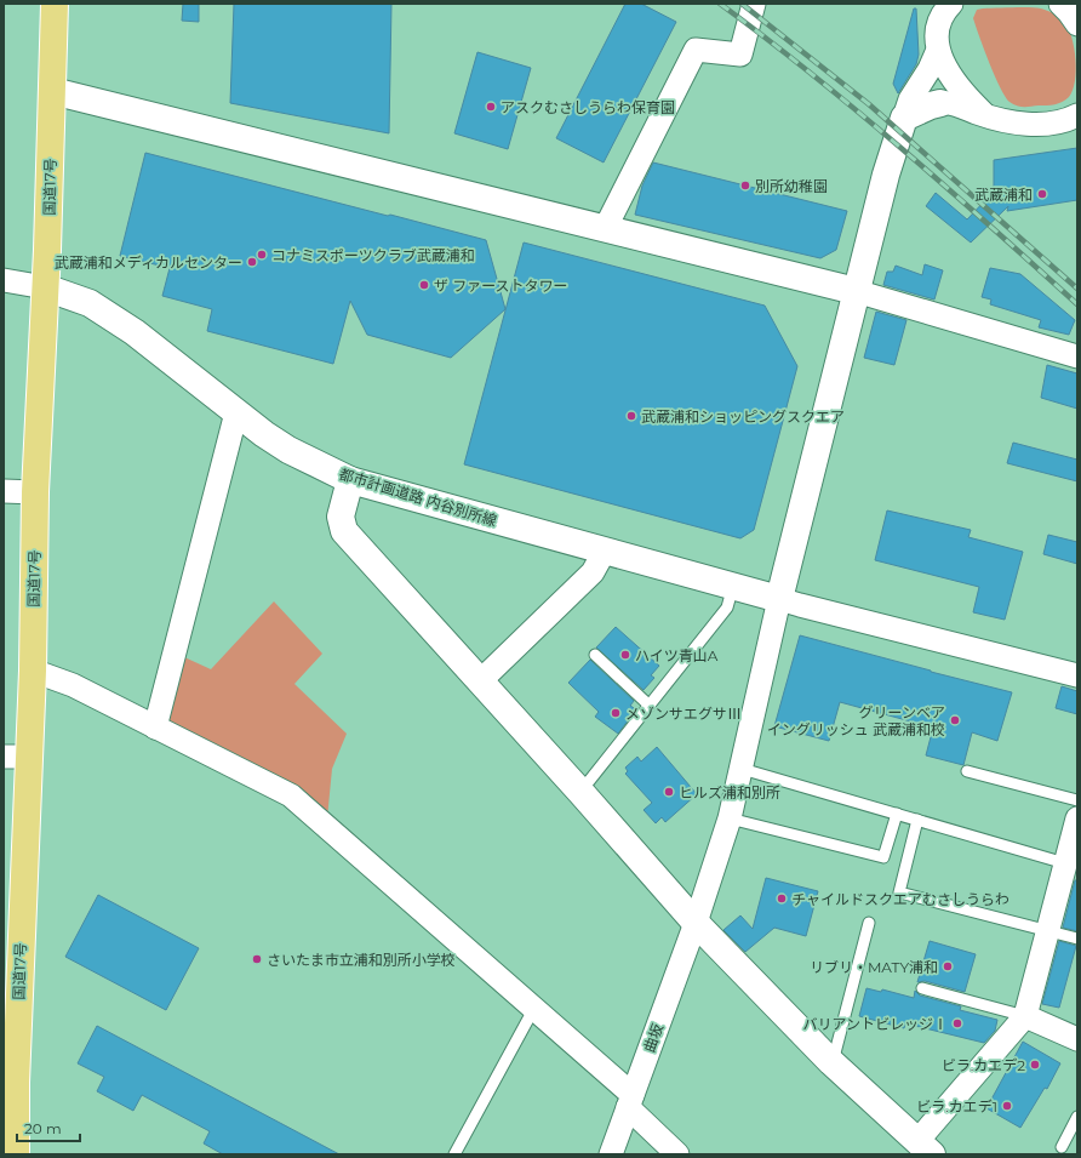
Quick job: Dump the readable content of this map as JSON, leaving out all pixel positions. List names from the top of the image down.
{
  "streets": {
    "highway": ["国道17号"],
    "street": ["都市計画道路 内谷別所線", "曲坂"]
  },
  "crossings": [
    ["国道17号", "都市計画道路 内谷別所線"],
    ["都市計画道路 内谷別所線", "曲坂"]
  ],
  "places": [
    "アスクむさしうらわ保育園",
    "別所幼稚園",
    "武蔵浦和",
    "コナミスポーツクラブ武蔵浦和",
    "武蔵浦和メディカルセンター",
    "ザ ファーストタワー",
    "武蔵浦和ショッピングスクエア",
    "ハイツ青山A",
    "メゾンサエグサⅢ",
    "グリーンベア イングリッシュ 武蔵浦和校",
    "ヒルズ浦和別所",
    "チャイルドスクエアむさしうらわ",
    "さいたま市立浦和別所小学校",
    "リブリ・MATY浦和",
    "バリアントビレッジⅠ",
    "ビラ.カエデ2",
    "ビラ.カエデ1"
  ],
  "scale_bar": "20 m"
}
